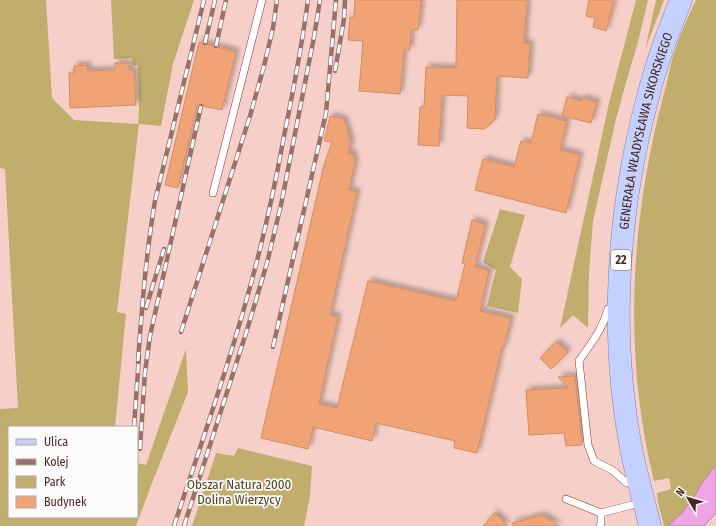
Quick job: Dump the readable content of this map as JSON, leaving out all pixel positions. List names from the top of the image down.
{
  "streets": {
    "main road": ["GENERAŁA WŁADYSŁAWA SIKORSKIEGO", "22"]
  },
  "parks": ["Obszar Natura 2000 Dolina Wierzycy"],
  "legend": [
    "Ulica",
    "Kolej",
    "Park",
    "Budynek"
  ],
  "north": "top left"
}
